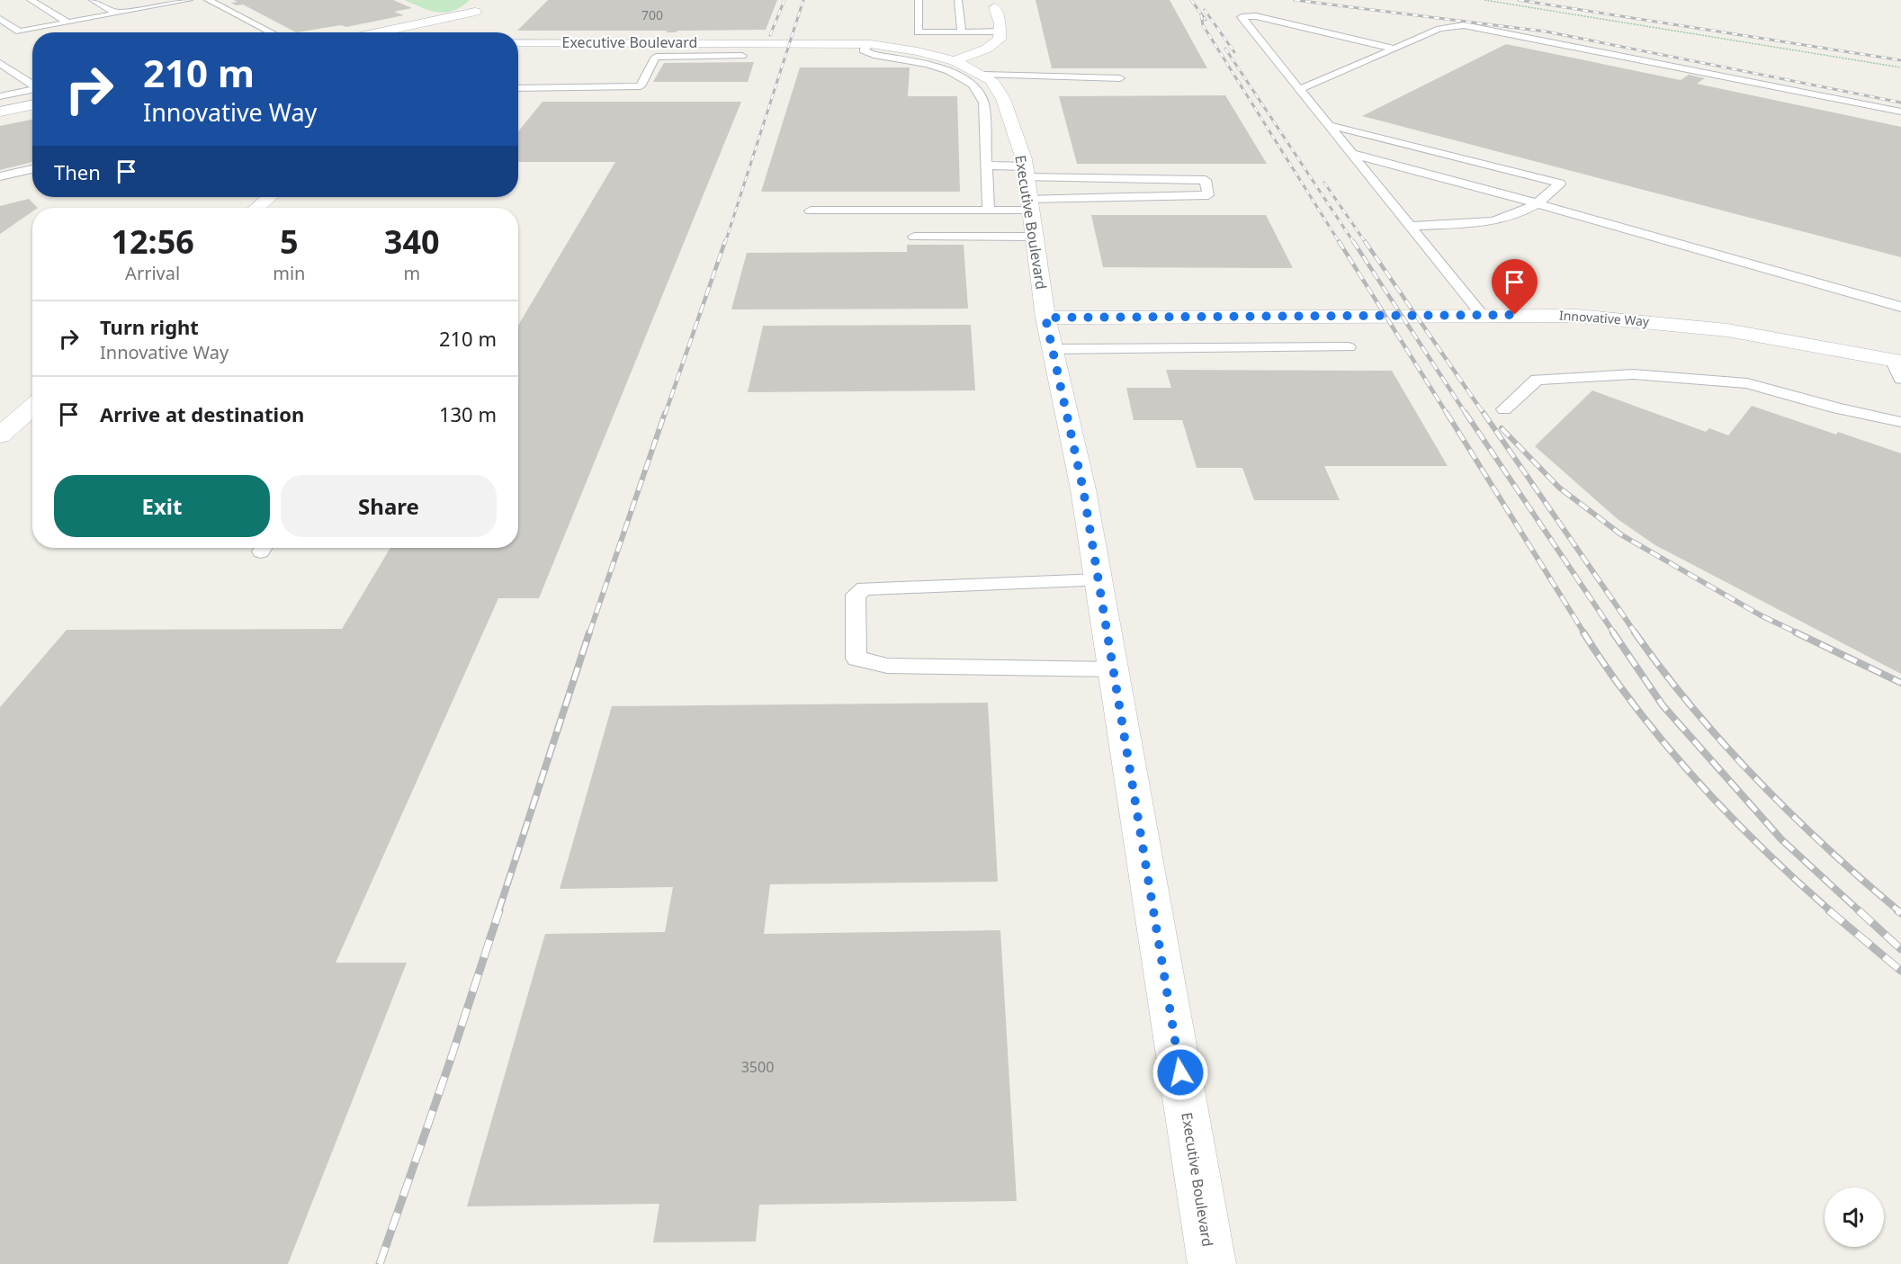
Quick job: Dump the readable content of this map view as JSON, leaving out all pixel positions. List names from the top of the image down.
{
  "streets": {
    "street": ["Executive Boulevard", "Innovative Way"]
  },
  "crossings": [
    ["Executive Boulevard", "Innovative Way"]
  ],
  "house_numbers": ["700", "3500"],
  "page": {
    "turn": ["210 m", "Innovative Way"],
    "then": "Then",
    "eta": [
      "12:56",
      "Arrival",
      "5",
      "min",
      "340",
      "m"
    ],
    "list": [
      {
        "name": "Turn right",
        "note": "Innovative Way",
        "value": "210 m"
      },
      {
        "name": "Arrive at destination",
        "value": "130 m"
      }
    ],
    "buttons": ["Exit", "Share"]
  }
}
